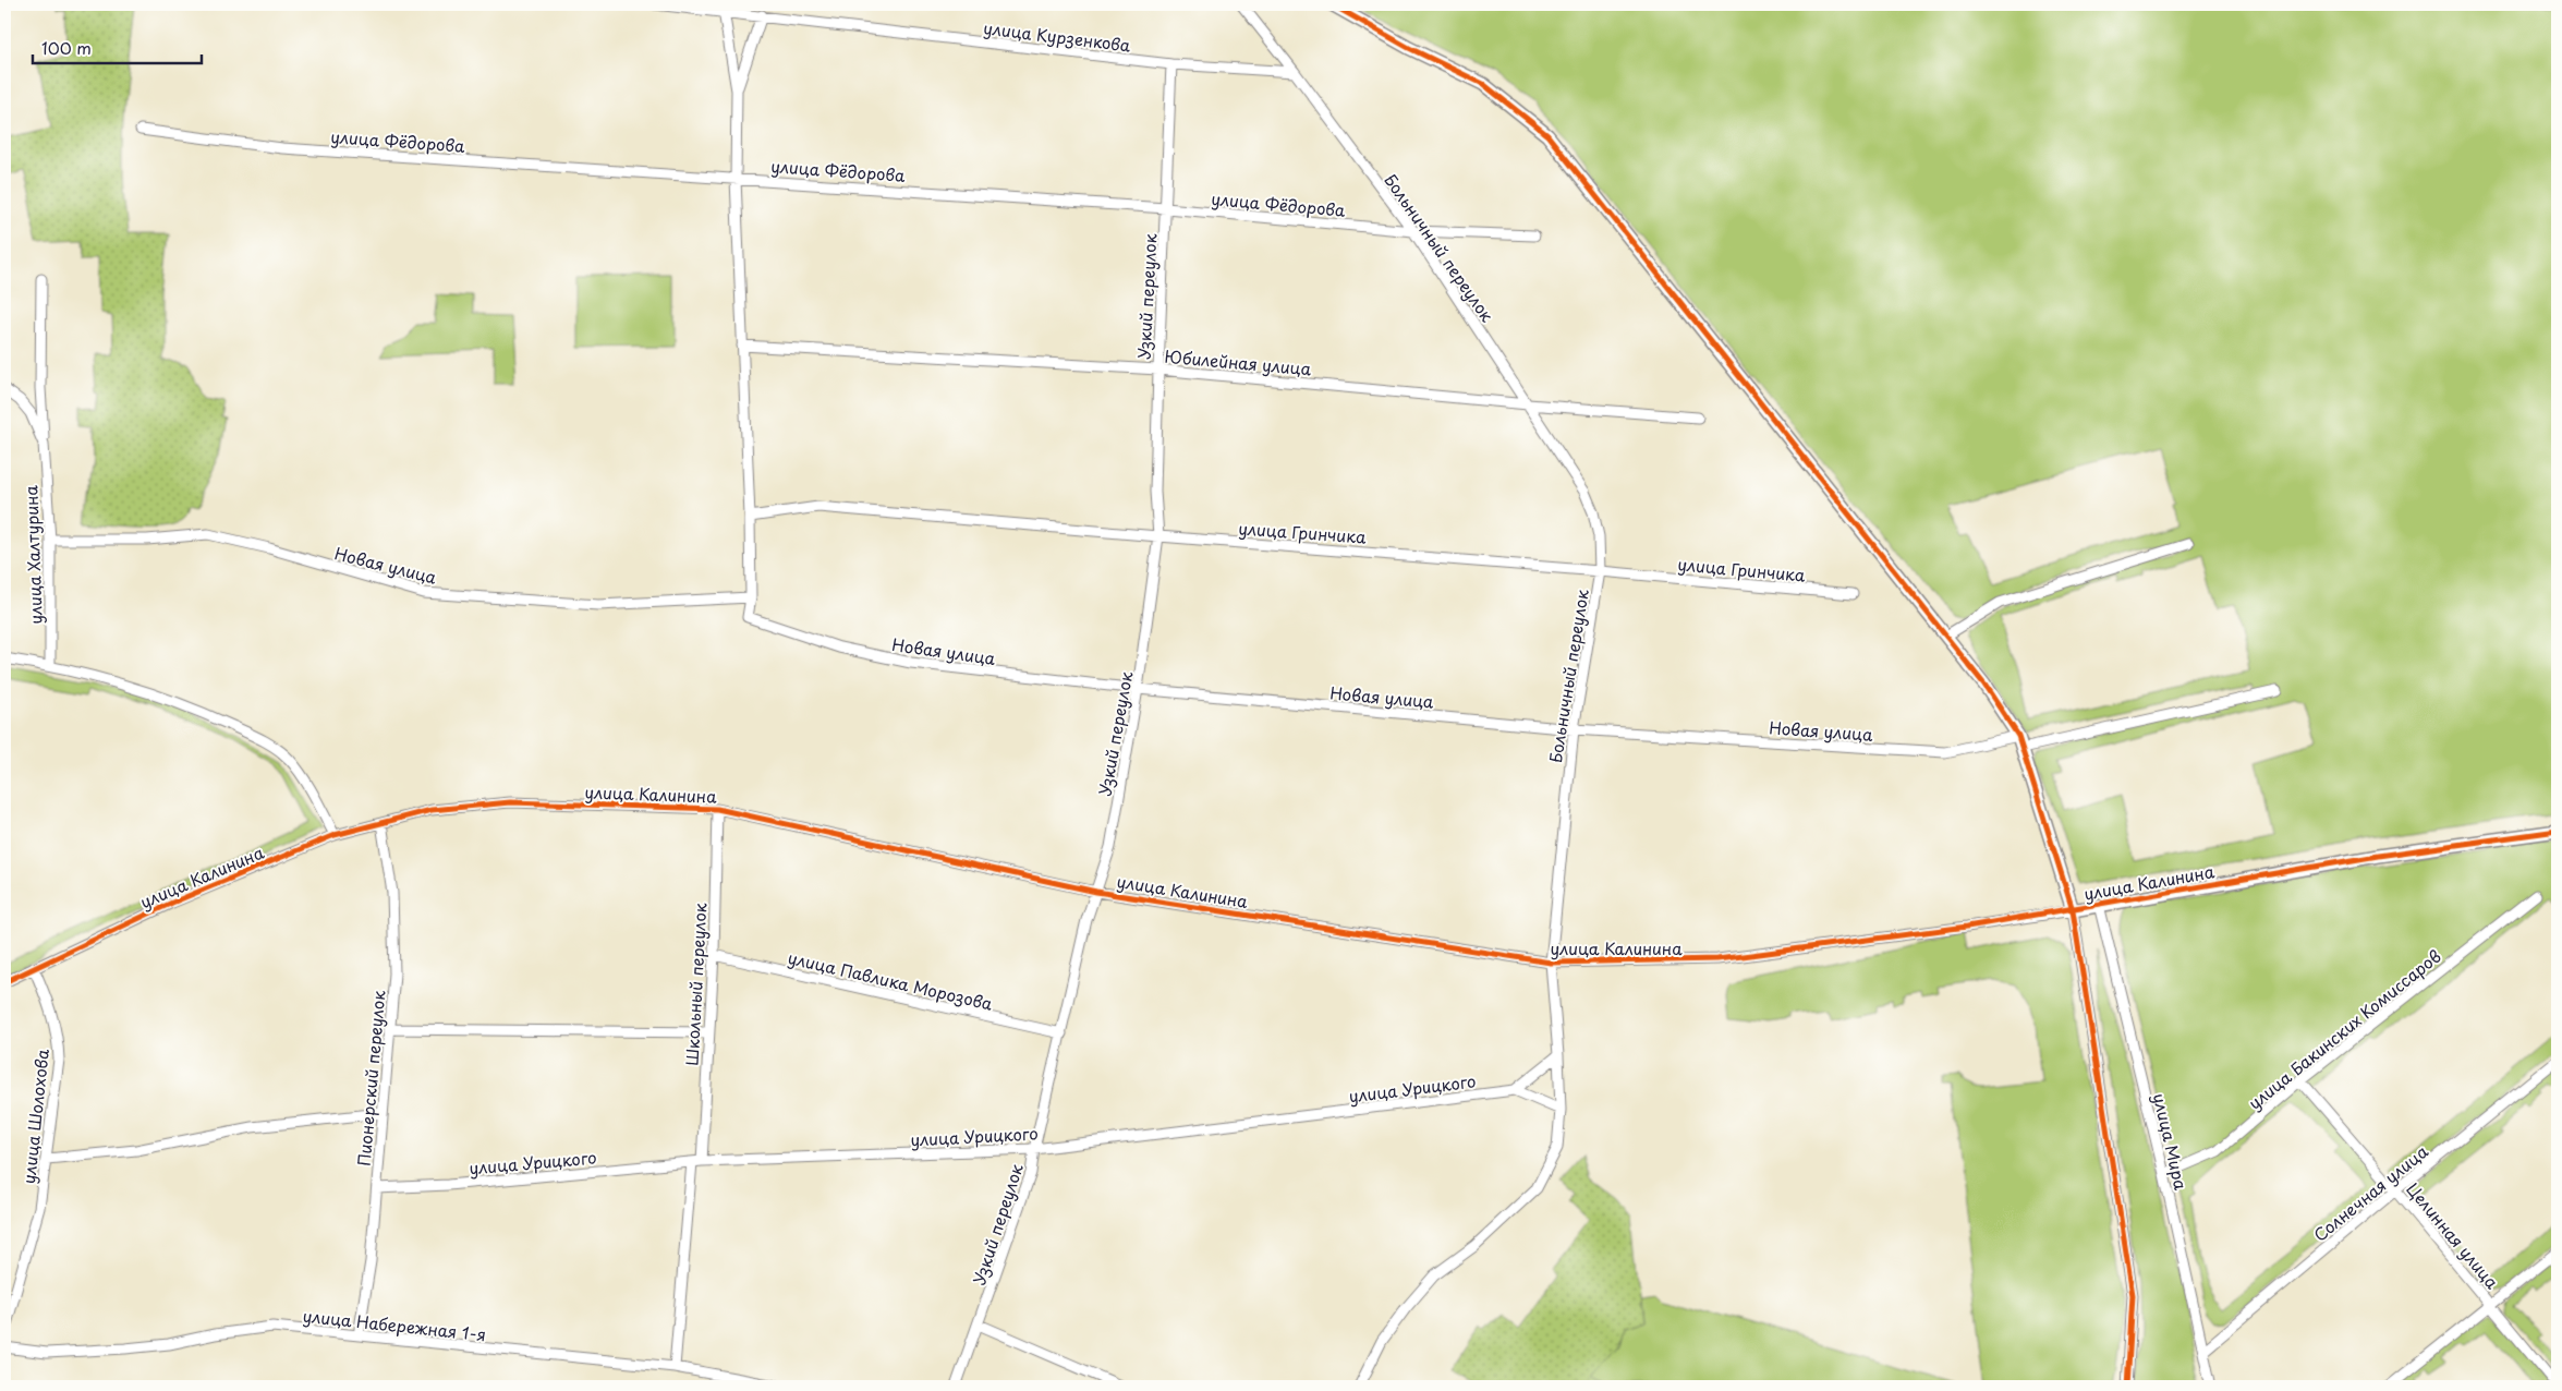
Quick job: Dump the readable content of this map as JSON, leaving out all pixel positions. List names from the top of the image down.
{
  "streets": {
    "street": [
      "улица Курзенкова",
      "улица Фёдорова",
      "Больничный переулок",
      "Узкий переулок",
      "Юбилейная улица",
      "улица Гринчика",
      "улица Халтурина",
      "Новая улица",
      "улица Калинина",
      "улица Павлика Морозова",
      "Школьный переулок",
      "улица Бакинских Комиссаров",
      "Пионерский переулок",
      "улица Урицкого",
      "улица Шолохова",
      "улица Мира",
      "Солнечная улица",
      "Целинная улица",
      "улица Набережная 1-я"
    ]
  },
  "crossings": [
    ["улица Курзенкова", "Больничный переулок"],
    ["улица Курзенкова", "Узкий переулок"],
    ["улица Фёдорова", "Больничный переулок"],
    ["улица Фёдорова", "Узкий переулок"],
    ["Больничный переулок", "Юбилейная улица"],
    ["Больничный переулок", "улица Гринчика"],
    ["Больничный переулок", "Новая улица"],
    ["Больничный переулок", "улица Калинина"],
    ["Узкий переулок", "Юбилейная улица"],
    ["Узкий переулок", "улица Гринчика"],
    ["Узкий переулок", "Новая улица"],
    ["Узкий переулок", "улица Калинина"],
    ["Узкий переулок", "улица Павлика Морозова"],
    ["Узкий переулок", "улица Урицкого"],
    ["улица Халтурина", "Новая улица"],
    ["улица Калинина", "Школьный переулок"],
    ["улица Калинина", "Пионерский переулок"],
    ["улица Калинина", "улица Шолохова"],
    ["улица Калинина", "улица Мира"],
    ["улица Павлика Морозова", "Школьный переулок"],
    ["Школьный переулок", "улица Урицкого"],
    ["Школьный переулок", "улица Набережная 1-я"],
    ["улица Бакинских Комиссаров", "улица Мира"],
    ["улица Бакинских Комиссаров", "Целинная улица"],
    ["Пионерский переулок", "улица Урицкого"],
    ["Пионерский переулок", "улица Набережная 1-я"],
    ["улица Мира", "Солнечная улица"],
    ["Солнечная улица", "Целинная улица"]
  ],
  "scale_bar": "100 m"
}
